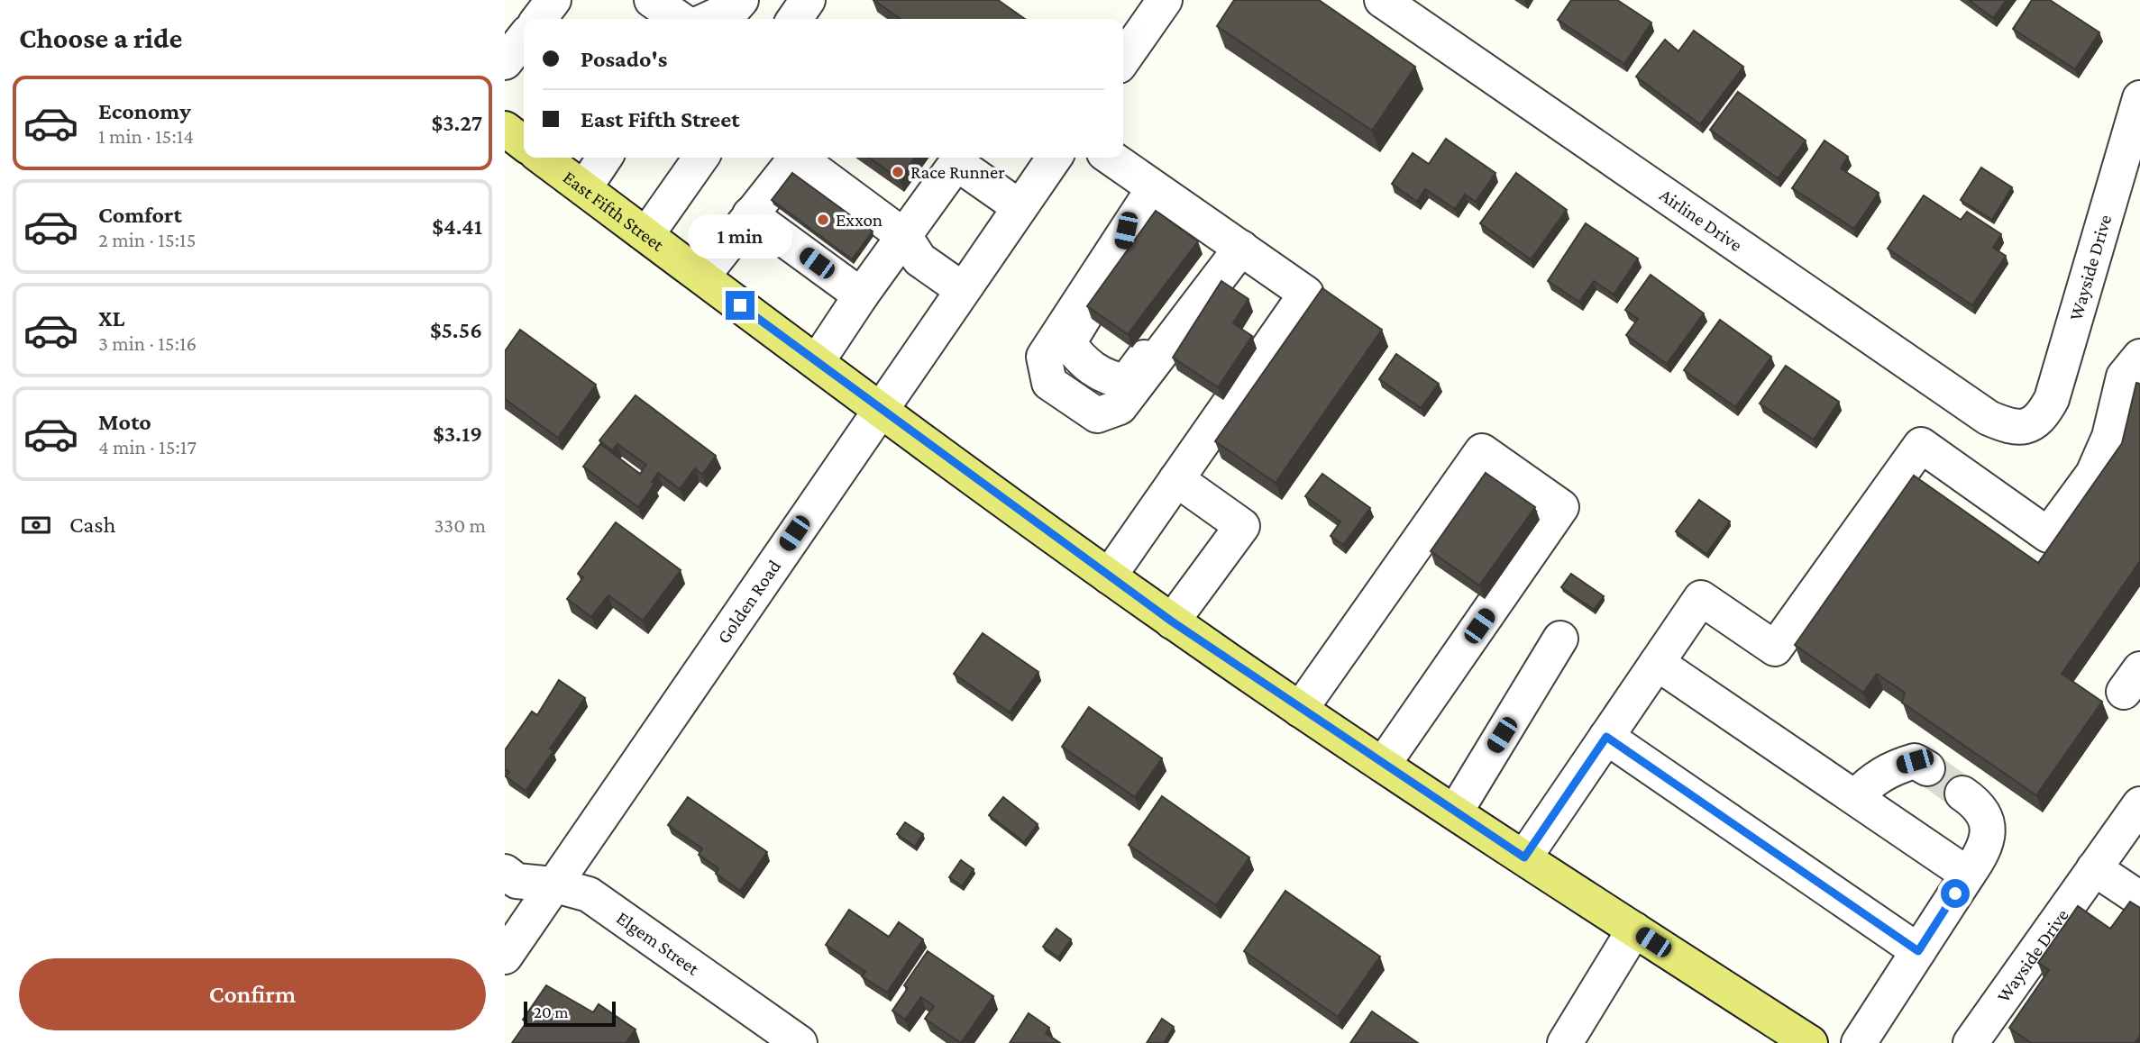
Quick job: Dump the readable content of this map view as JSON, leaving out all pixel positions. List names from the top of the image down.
{
  "streets": {
    "main road": ["East Fifth Street"],
    "street": [
      "Airline Drive",
      "Wayside Drive",
      "Golden Road",
      "Elgem Street"
    ]
  },
  "crossings": [
    ["East Fifth Street", "Golden Road"],
    ["Airline Drive", "Wayside Drive"],
    ["Golden Road", "Elgem Street"]
  ],
  "places": ["Race Runner", "Exxon"],
  "scale_bar": "20 m",
  "page": {
    "heading": "Choose a ride",
    "banner": ["Posado's", "East Fifth Street"],
    "list": [
      {
        "name": "Economy",
        "note": "1 min · 15:14",
        "value": "$3.27"
      },
      {
        "name": "Comfort",
        "note": "2 min · 15:15",
        "value": "$4.41"
      },
      {
        "name": "XL",
        "note": "3 min · 15:16",
        "value": "$5.56"
      },
      {
        "name": "Moto",
        "note": "4 min · 15:17",
        "value": "$3.19"
      }
    ],
    "bubble": "1 min",
    "pay": ["Cash", "330 m"],
    "buttons": "Confirm",
    "scale": "20 m"
  }
}
